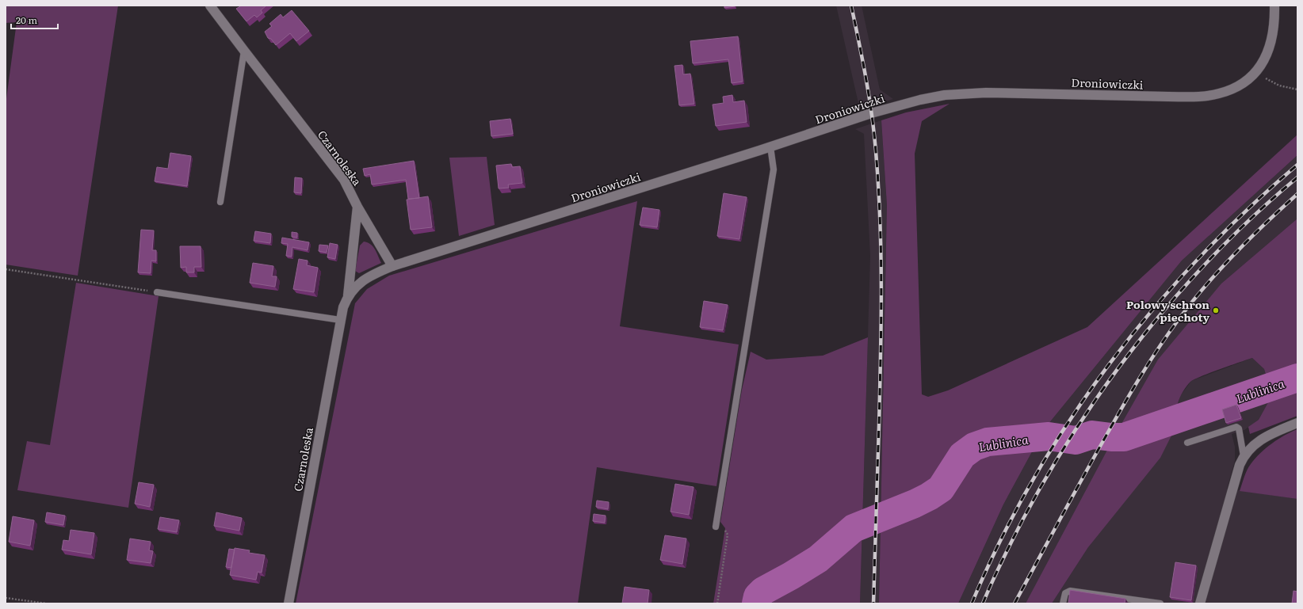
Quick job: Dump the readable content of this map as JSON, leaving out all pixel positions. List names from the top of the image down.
{
  "streets": {
    "street": ["Droniowiczki", "Czarnoleska"]
  },
  "crossings": [
    ["Droniowiczki", "Czarnoleska"]
  ],
  "water": ["Lublinica"],
  "places": ["Polowy schron piechoty"],
  "scale_bar": "20 m"
}
